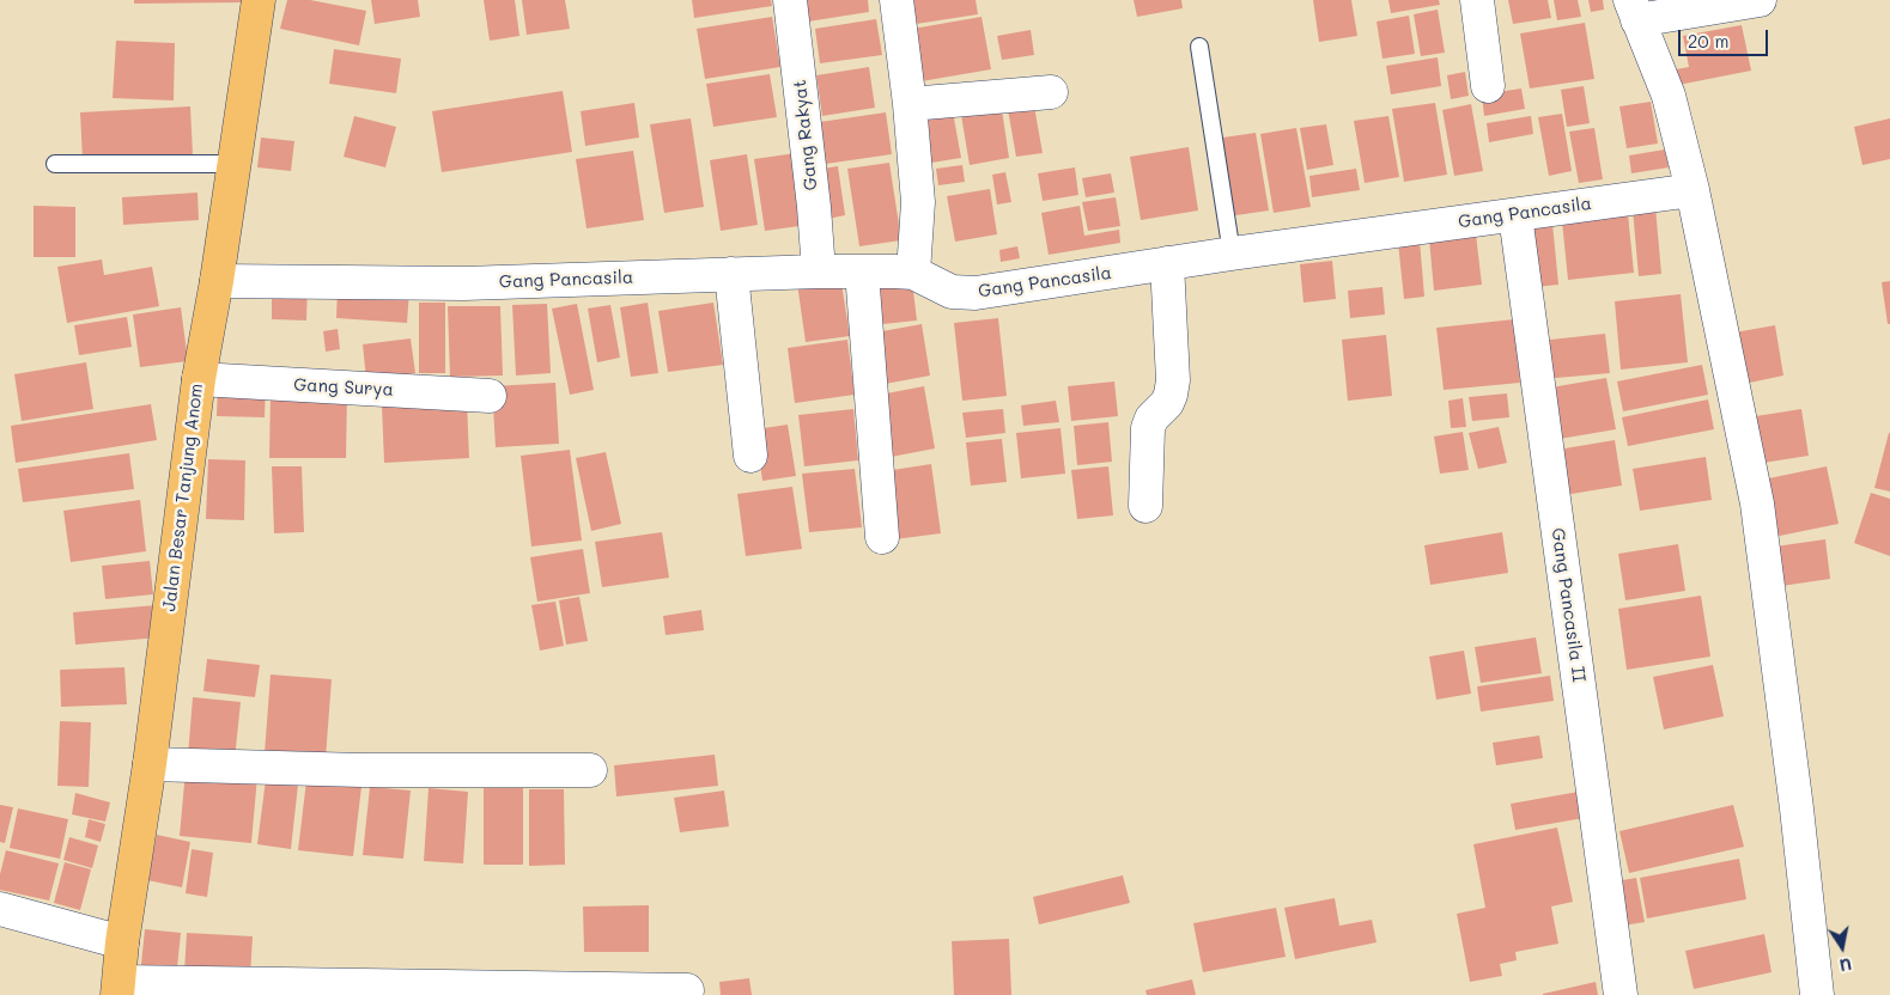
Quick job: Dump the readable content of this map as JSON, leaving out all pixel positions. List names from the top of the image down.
{
  "streets": {
    "main road": ["Jalan Besar Tanjung Anom"],
    "street": [
      "Gang Rakyat",
      "Gang Pancasila",
      "Gang Surya",
      "Gang Pancasila II"
    ]
  },
  "crossings": [
    ["Gang Rakyat", "Gang Pancasila"],
    ["Gang Pancasila", "Jalan Besar Tanjung Anom"],
    ["Gang Pancasila", "Gang Pancasila II"],
    ["Gang Surya", "Jalan Besar Tanjung Anom"]
  ],
  "scale_bar": "20 m",
  "north": "bottom"
}
